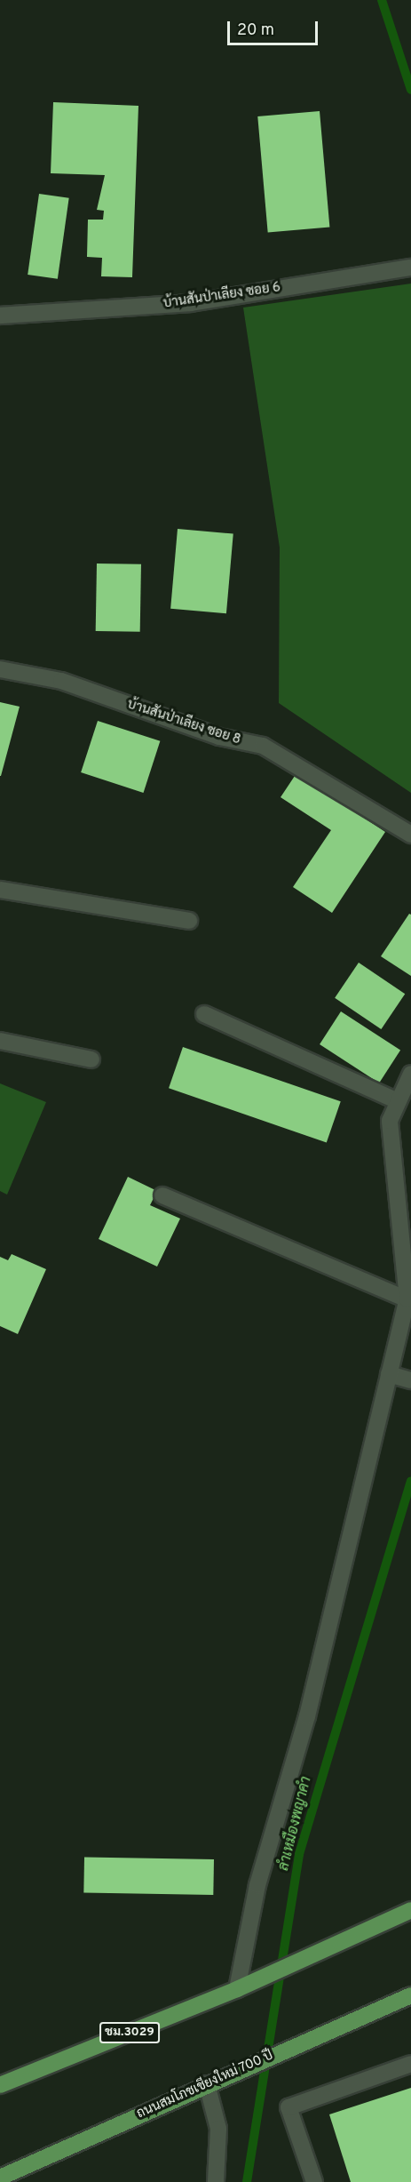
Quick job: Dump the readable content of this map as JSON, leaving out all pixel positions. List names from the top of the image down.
{
  "streets": {
    "main road": ["ชม.3029", "ถนนสมโภชเชียงใหม่ 700 ปี"],
    "street": ["บ้านสันป่าเลียง ซอย 6", "บ้านสันป่าเลียง ซอย 8"]
  },
  "water": ["ลำเหมืองพญาคำ"],
  "scale_bar": "20 m"
}
